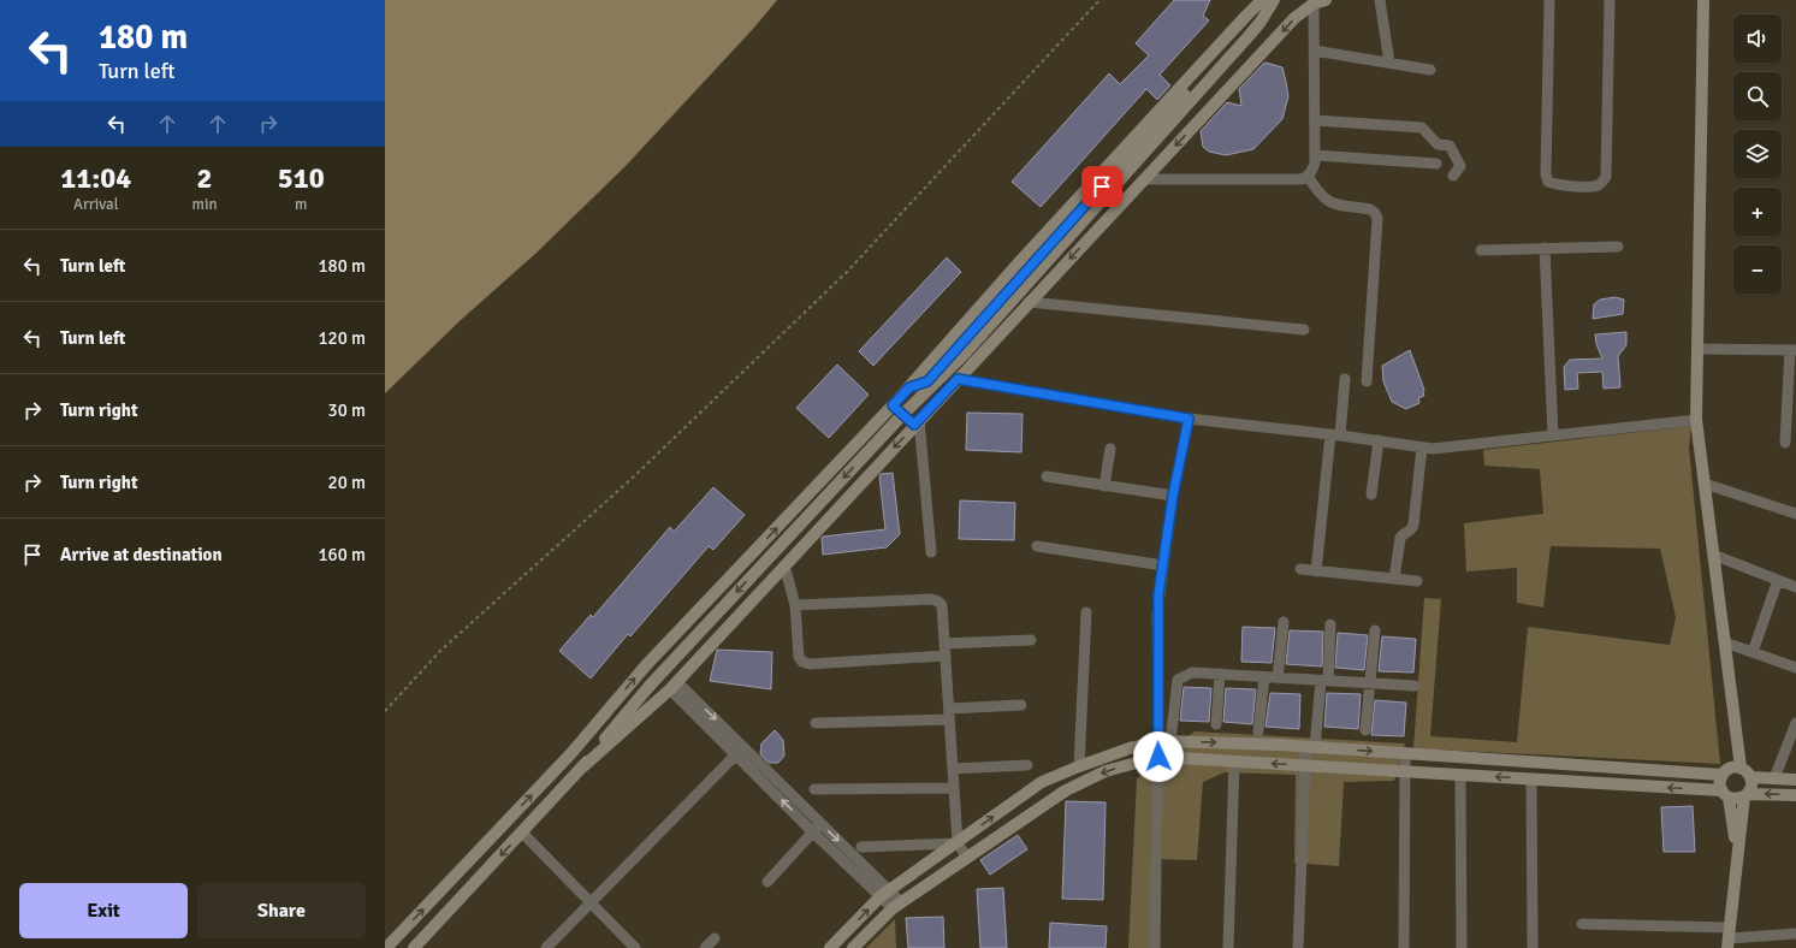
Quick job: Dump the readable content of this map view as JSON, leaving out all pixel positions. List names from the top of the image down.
{
  "page": {
    "turn": ["180 m", "Turn left"],
    "map_buttons": ["+", "−"],
    "eta": [
      "11:04",
      "Arrival",
      "2",
      "min",
      "510",
      "m"
    ],
    "list": [
      {
        "name": "Turn left",
        "value": "180 m"
      },
      {
        "name": "Turn left",
        "value": "120 m"
      },
      {
        "name": "Turn right",
        "value": "30 m"
      },
      {
        "name": "Turn right",
        "value": "20 m"
      },
      {
        "name": "Arrive at destination",
        "value": "160 m"
      }
    ],
    "buttons": ["Exit", "Share"]
  }
}
